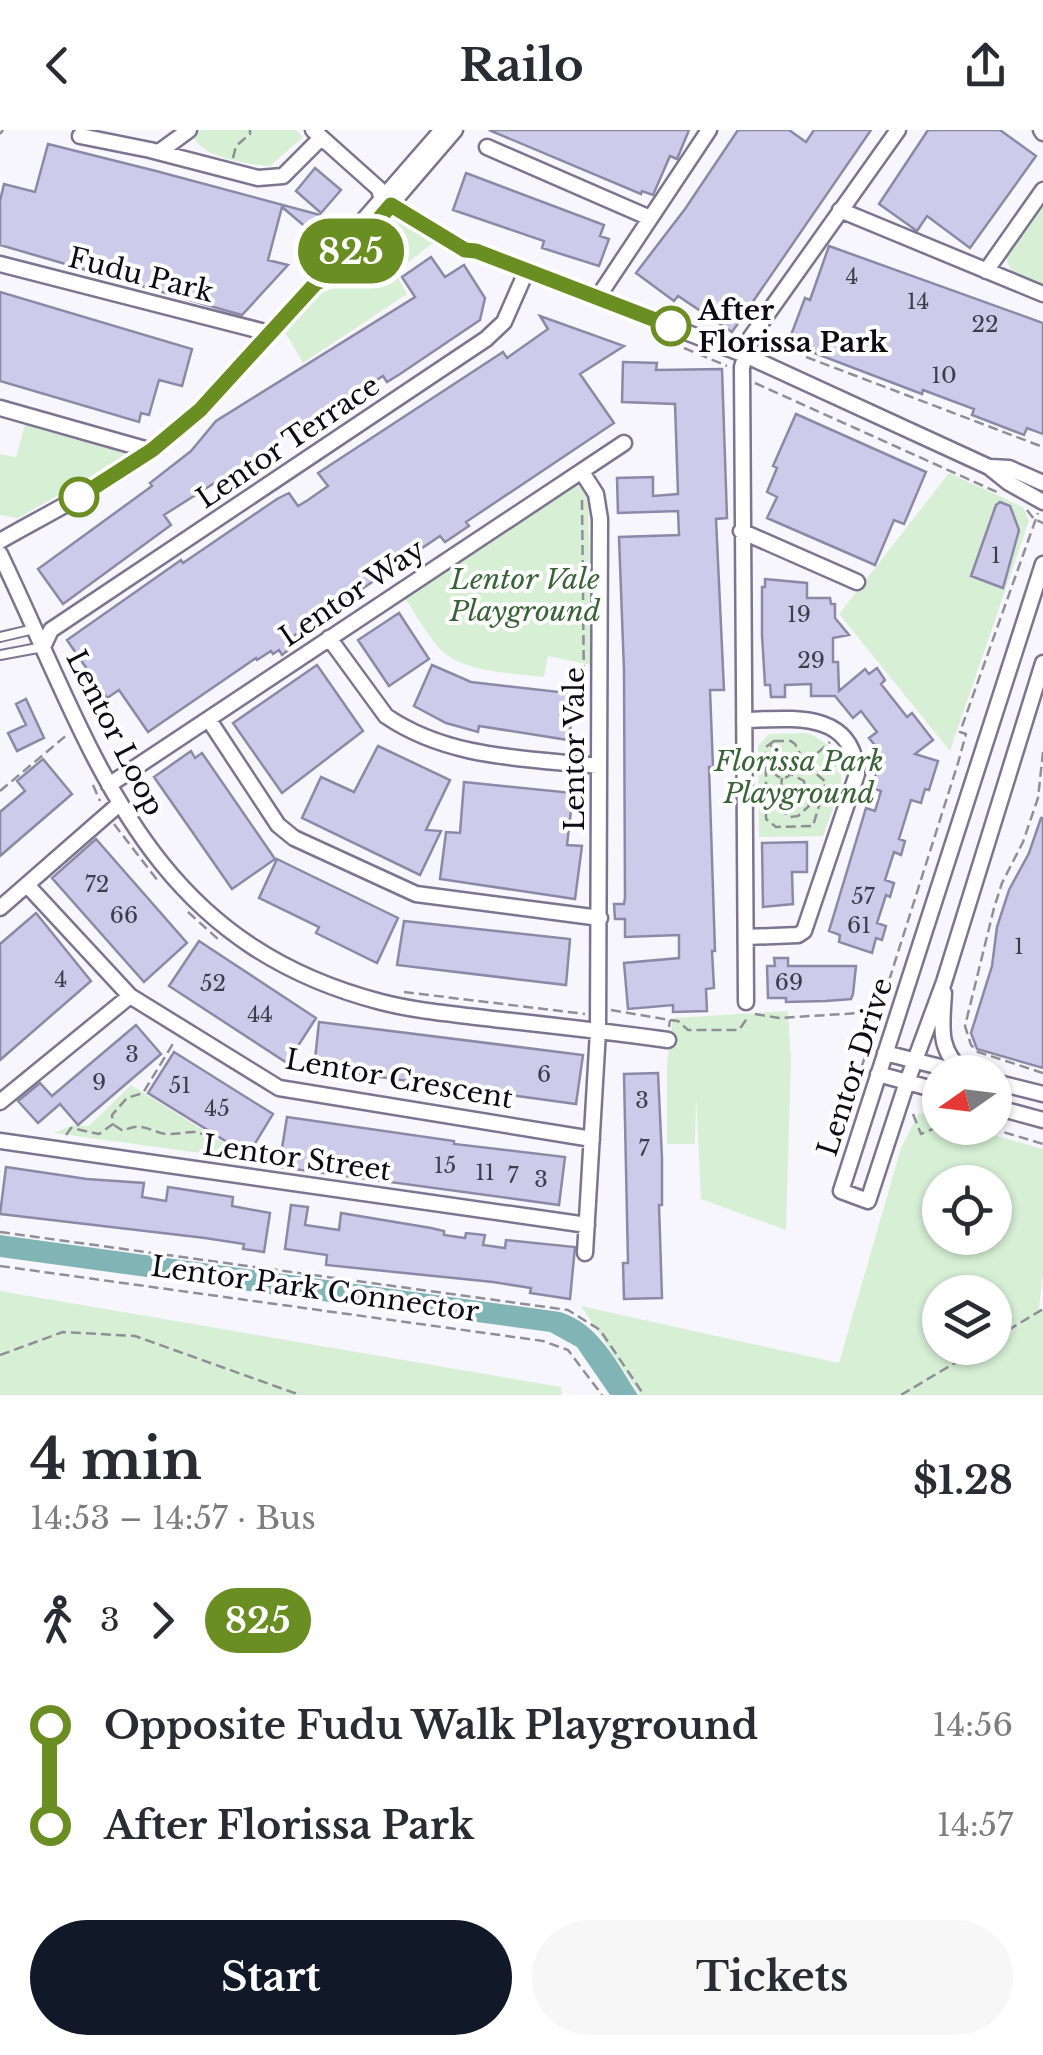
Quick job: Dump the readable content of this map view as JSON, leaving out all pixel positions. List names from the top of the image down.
{
  "streets": {
    "street": [
      "Fudu Park",
      "Lentor Terrace",
      "Lentor Way",
      "Lentor Loop",
      "Lentor Vale",
      "Lentor Drive",
      "Lentor Crescent",
      "Lentor Street"
    ],
    "path": ["Lentor Park Connector"]
  },
  "crossings": [
    ["Lentor Terrace", "Lentor Loop"],
    ["Lentor Way", "Lentor Loop"],
    ["Lentor Way", "Lentor Vale"],
    ["Lentor Loop", "Lentor Vale"]
  ],
  "parks": ["Lentor Vale Playground", "Florissa Park Playground"],
  "places": ["After Florissa Park"],
  "lines": ["bus line 825"],
  "house_numbers": [
    "4",
    "14",
    "22",
    "10",
    "1",
    "19",
    "29",
    "72",
    "57",
    "66",
    "61",
    "1",
    "4",
    "69",
    "52",
    "44",
    "3",
    "6",
    "9",
    "51",
    "3",
    "45",
    "7",
    "15",
    "11",
    "7",
    "3"
  ],
  "north": "left",
  "page": {
    "header": "Railo",
    "on_map": "825",
    "heading": ["4 min", "14:53 – 14:57 · Bus", "$1.28"],
    "legs": ["3", "825"],
    "list": [
      {
        "name": "Opposite Fudu Walk Playground",
        "value": "14:56"
      },
      {
        "name": "After Florissa Park",
        "value": "14:57"
      }
    ],
    "buttons": ["Start", "Tickets"]
  }
}
